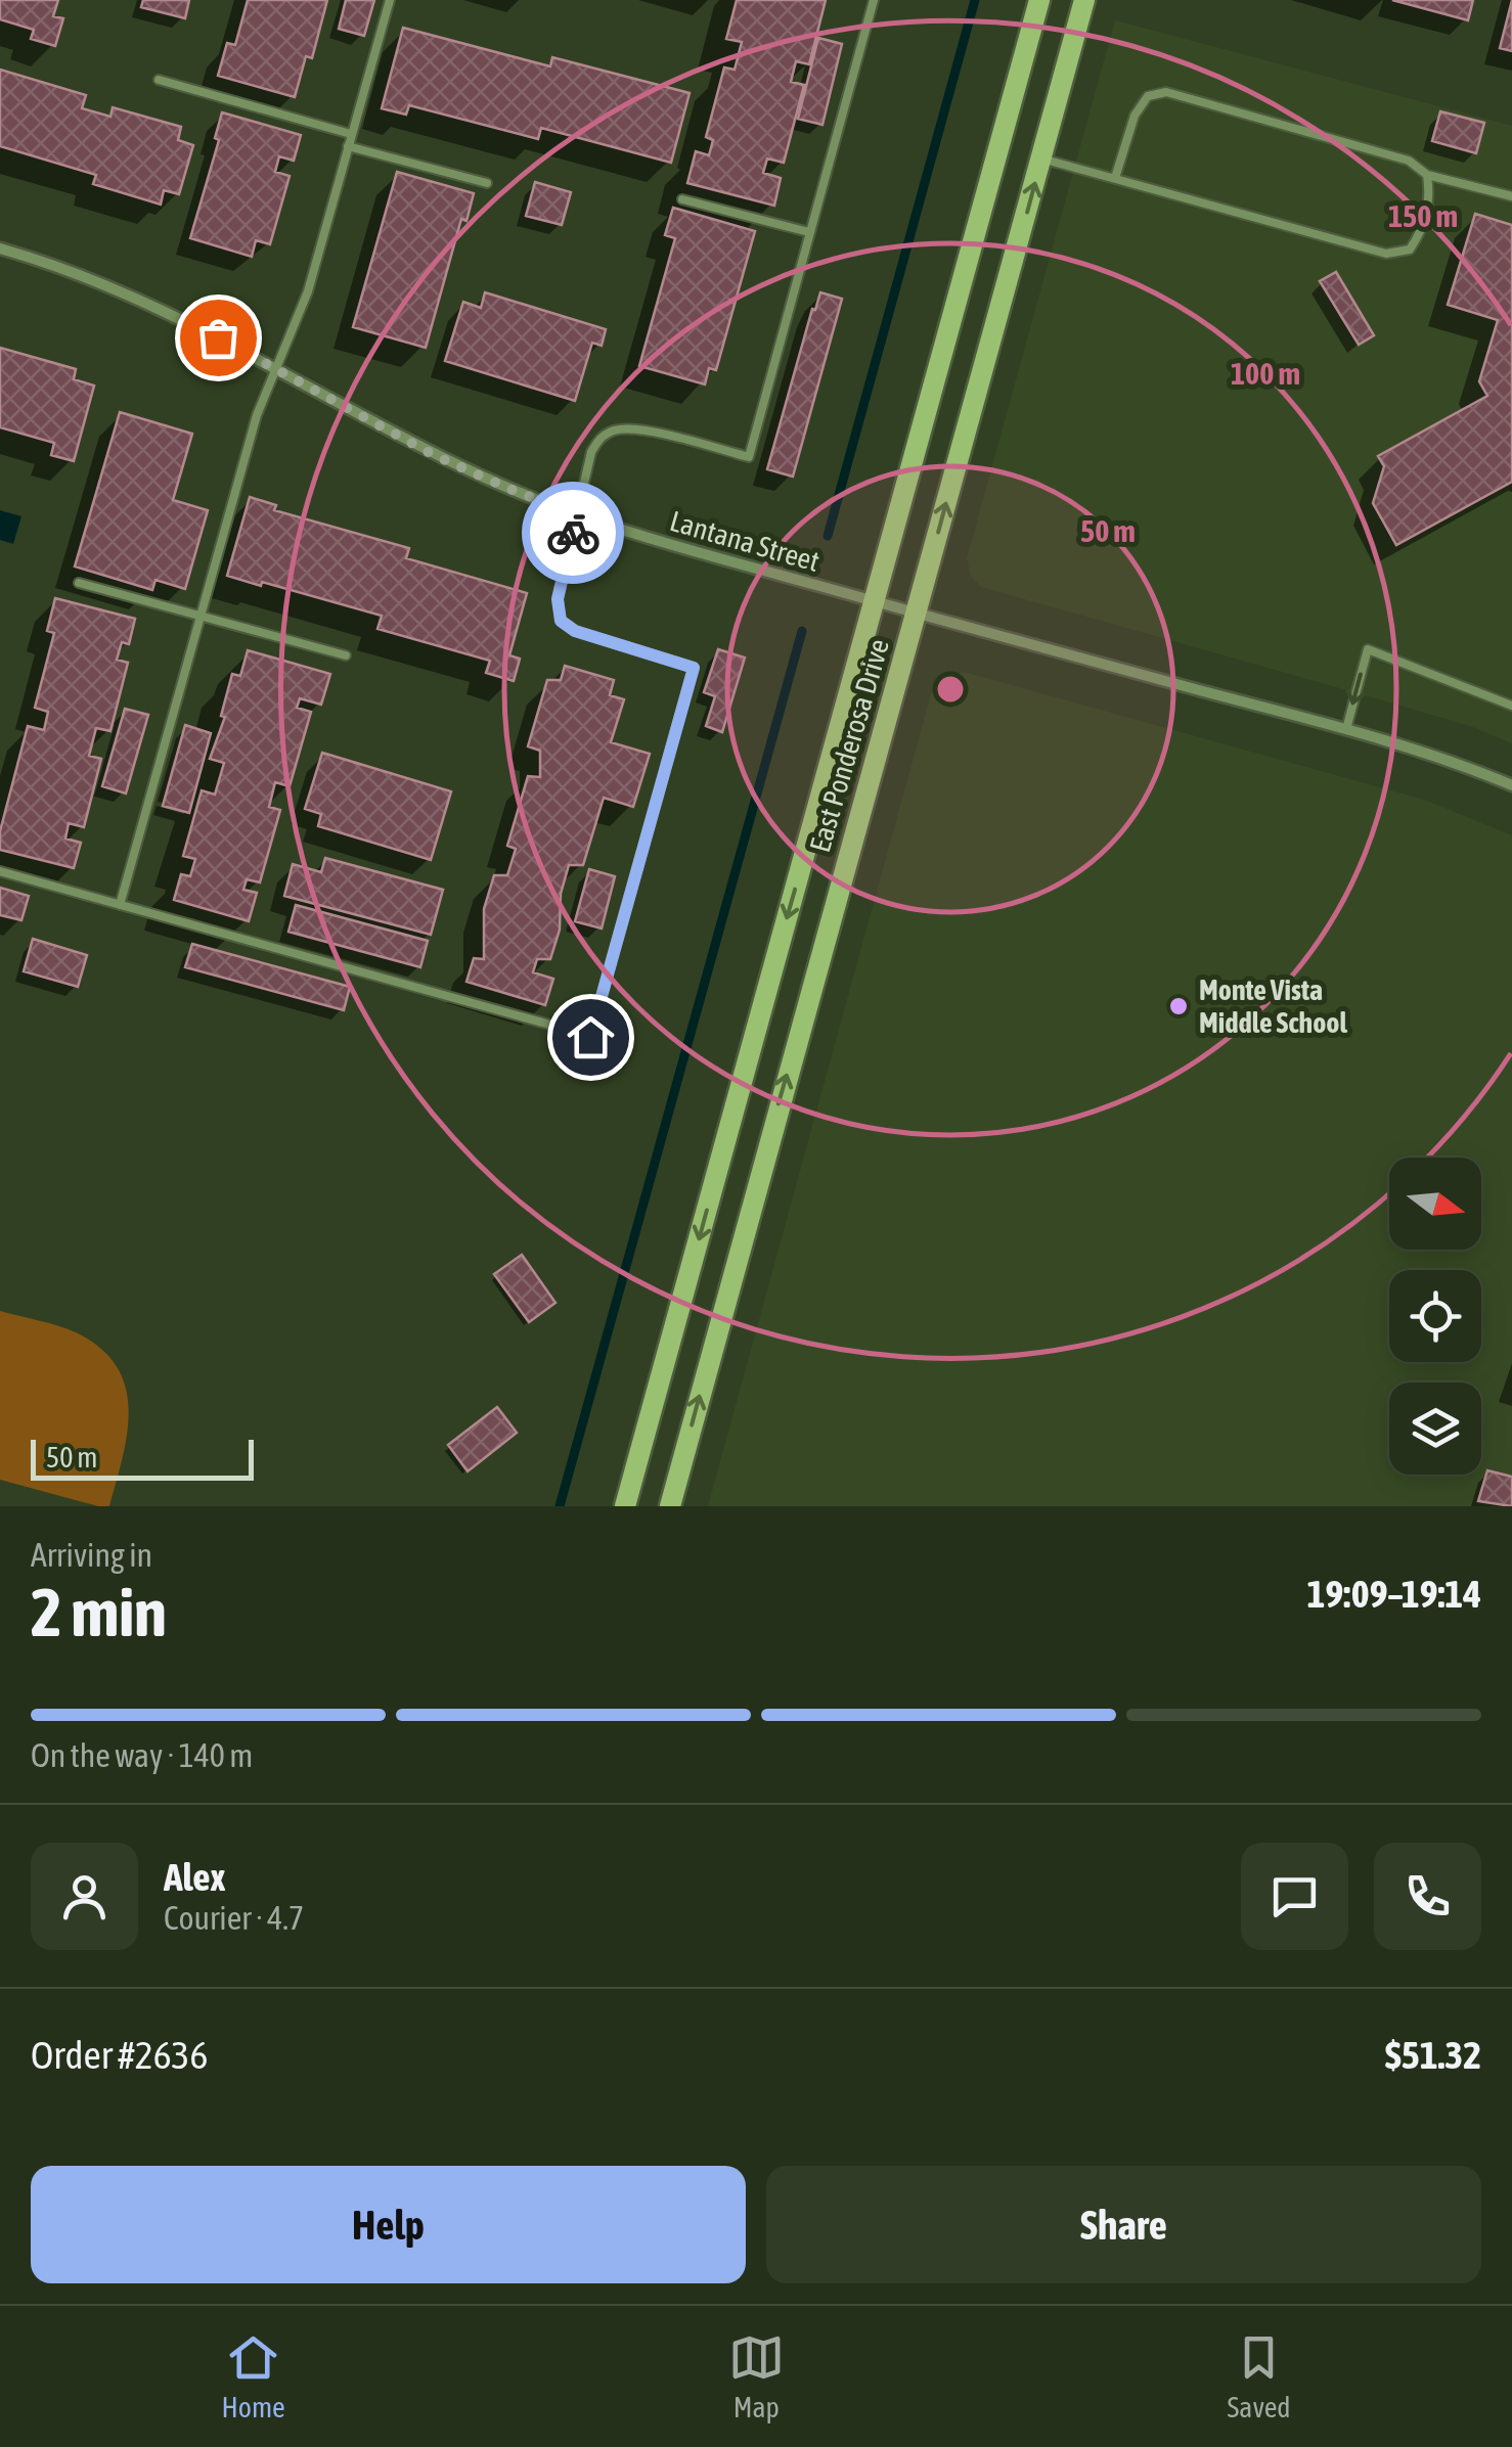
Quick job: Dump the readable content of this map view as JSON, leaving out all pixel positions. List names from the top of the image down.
{
  "streets": {
    "main road": ["East Ponderosa Drive"],
    "street": ["Lantana Street"]
  },
  "crossings": [
    ["Lantana Street", "East Ponderosa Drive"]
  ],
  "places": ["Monte Vista Middle School"],
  "scale_bar": "50 m",
  "north": "right",
  "page": {
    "scale": "50 m",
    "heading": ["2 min", "Arriving in", "19:09–19:14"],
    "panel": [
      "Alex",
      "Courier · 4.7",
      "Order #2636",
      "$51.32"
    ],
    "bar": "On the way · 140 m",
    "buttons": ["Help", "Share"],
    "tabs": ["Home", "Map", "Saved"]
  },
  "rings": ["150 m", "100 m", "50 m"]
}
